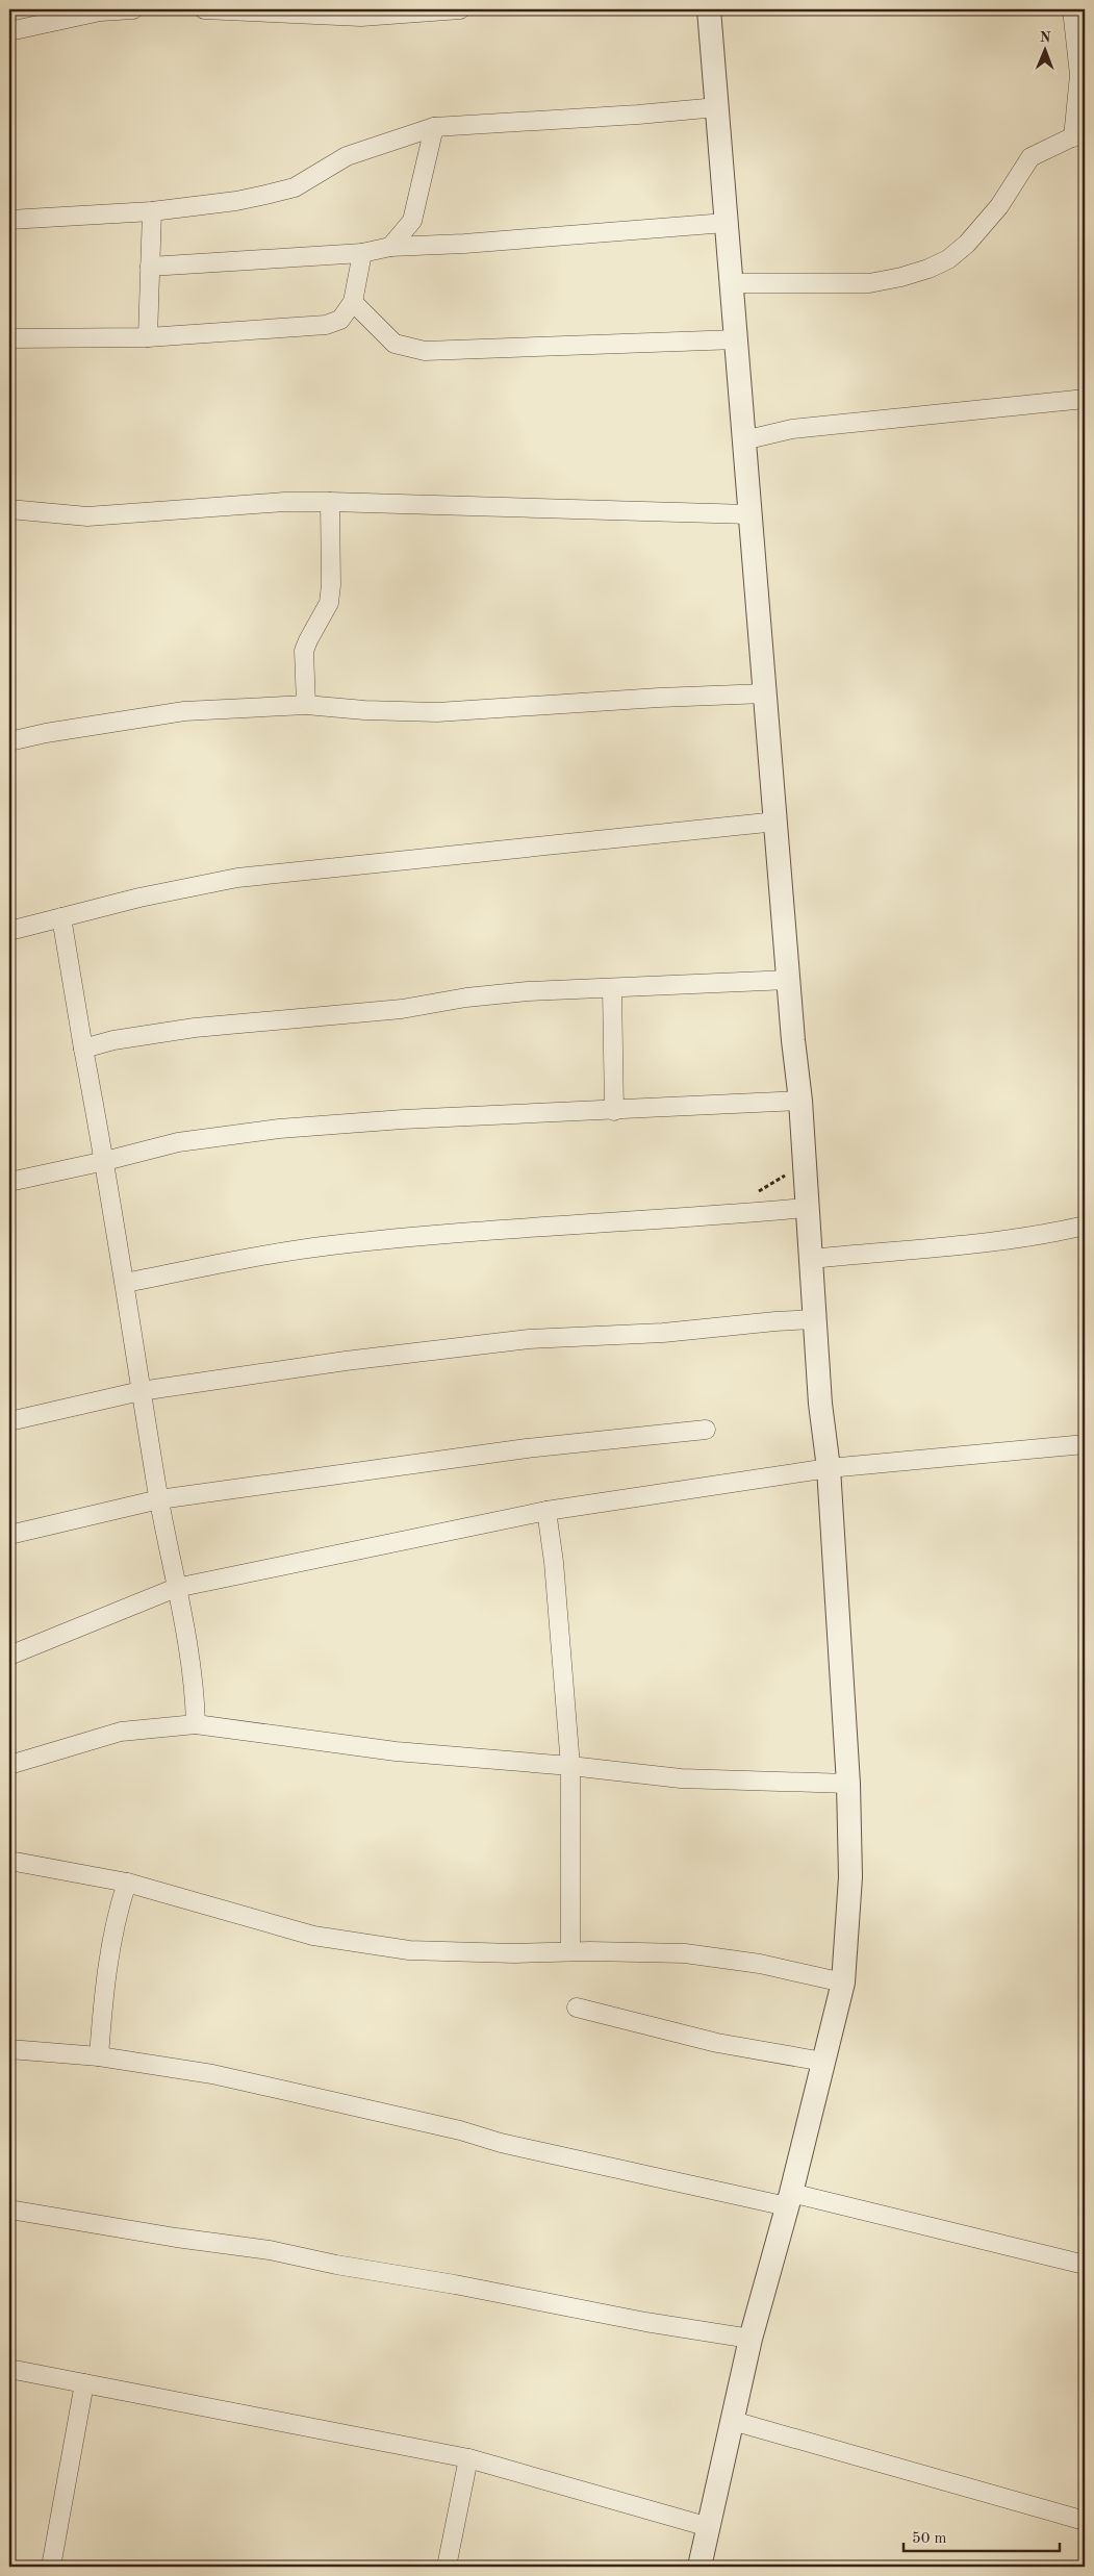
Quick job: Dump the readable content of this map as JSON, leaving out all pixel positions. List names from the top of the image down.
{
  "scale_bar": "50 m",
  "north": "top"
}
